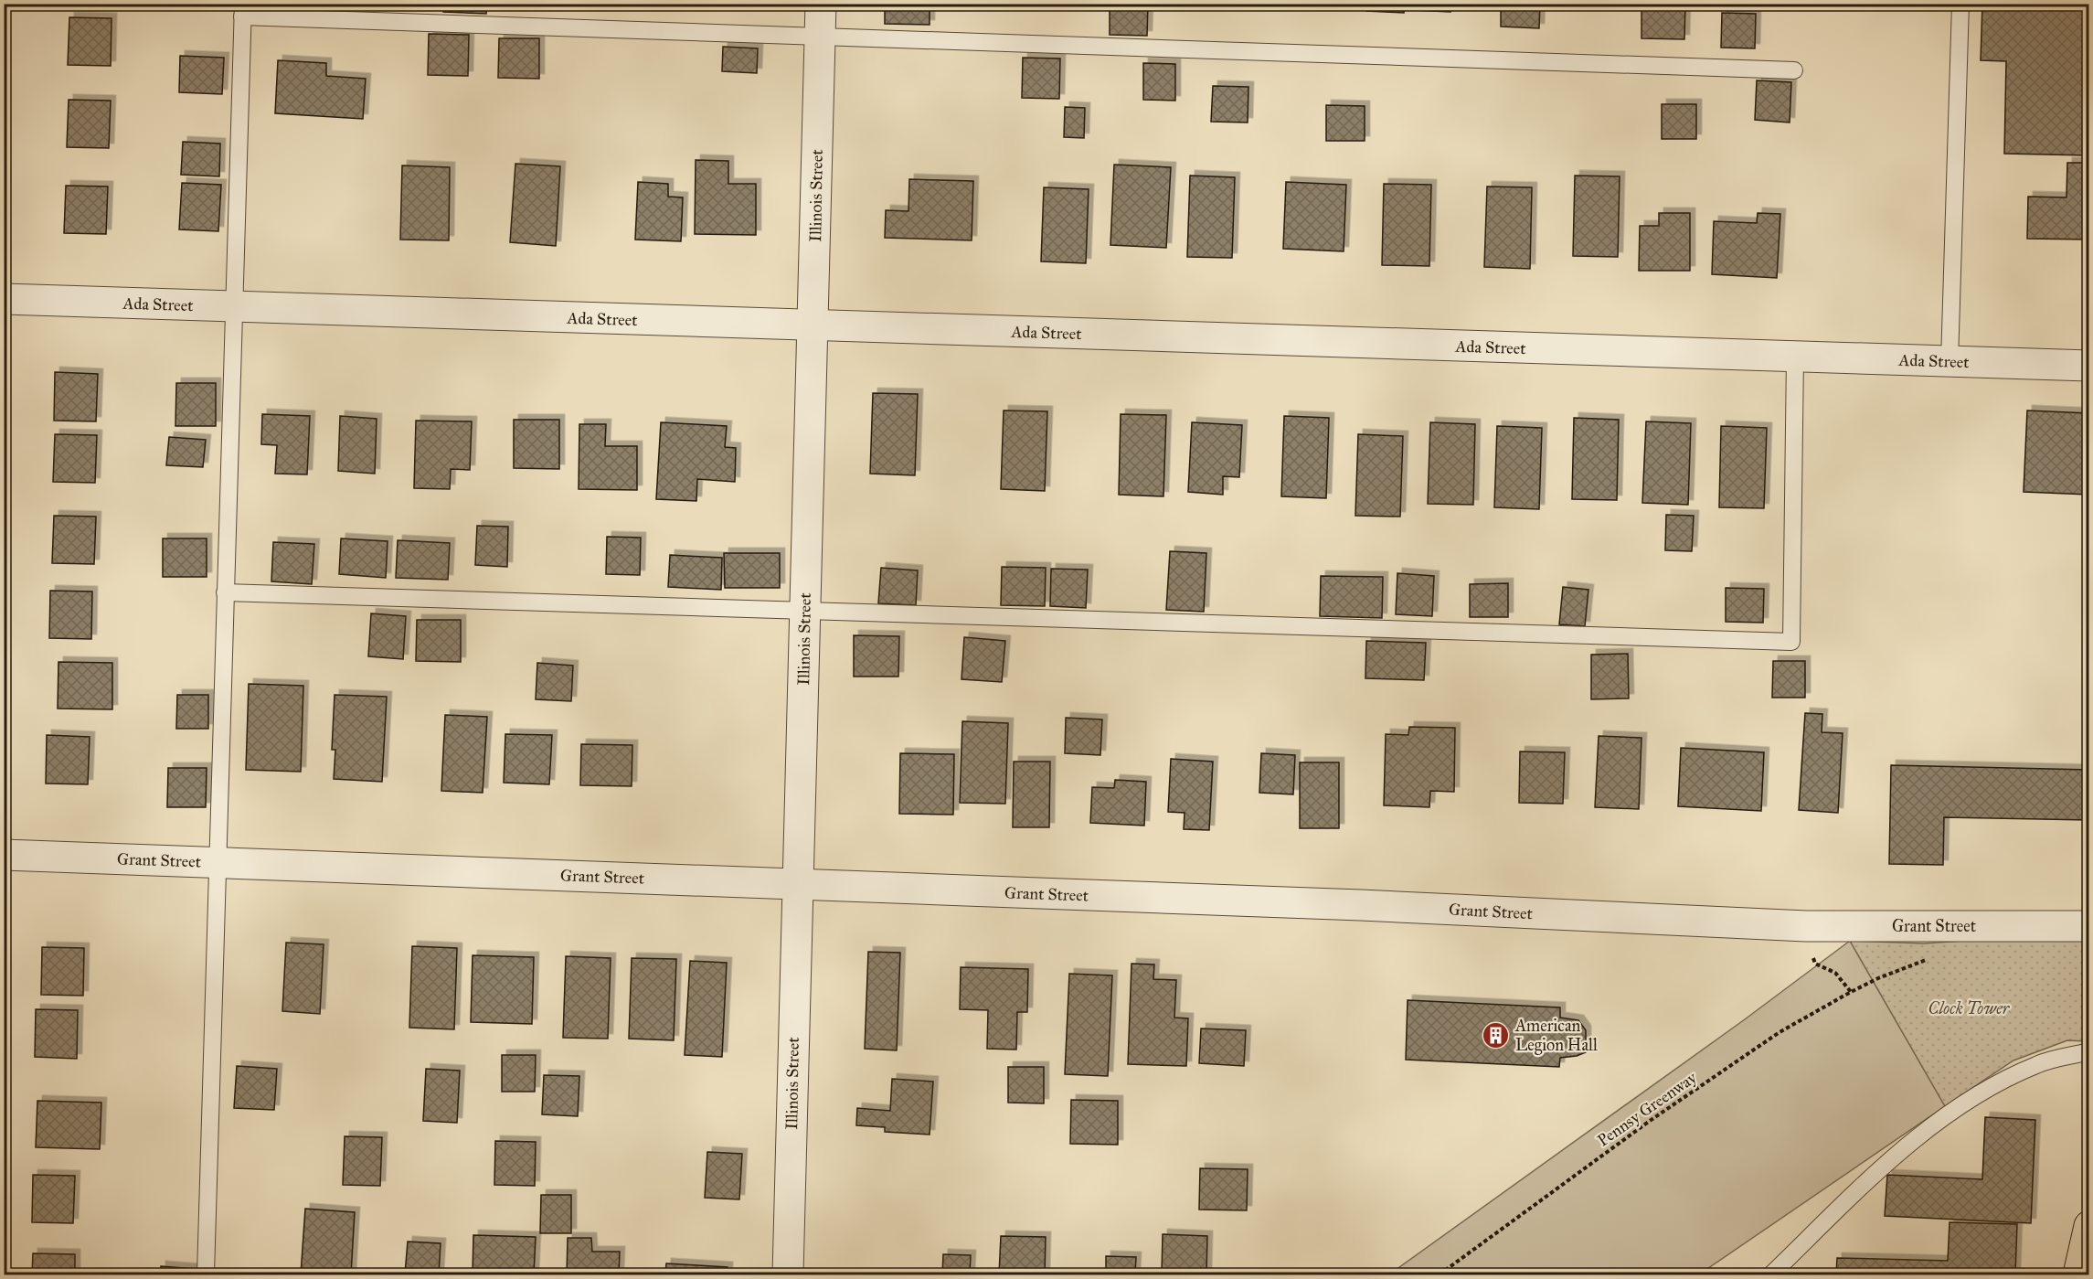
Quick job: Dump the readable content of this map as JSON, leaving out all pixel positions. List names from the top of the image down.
{
  "streets": {
    "street": ["Illinois Street", "Ada Street", "Grant Street"],
    "path": ["Pennsy Greenway"]
  },
  "crossings": [
    ["Illinois Street", "Ada Street"],
    ["Illinois Street", "Grant Street"]
  ],
  "parks": ["Clock Tower"],
  "places": {
    "building": ["American Legion Hall"]
  }
}
